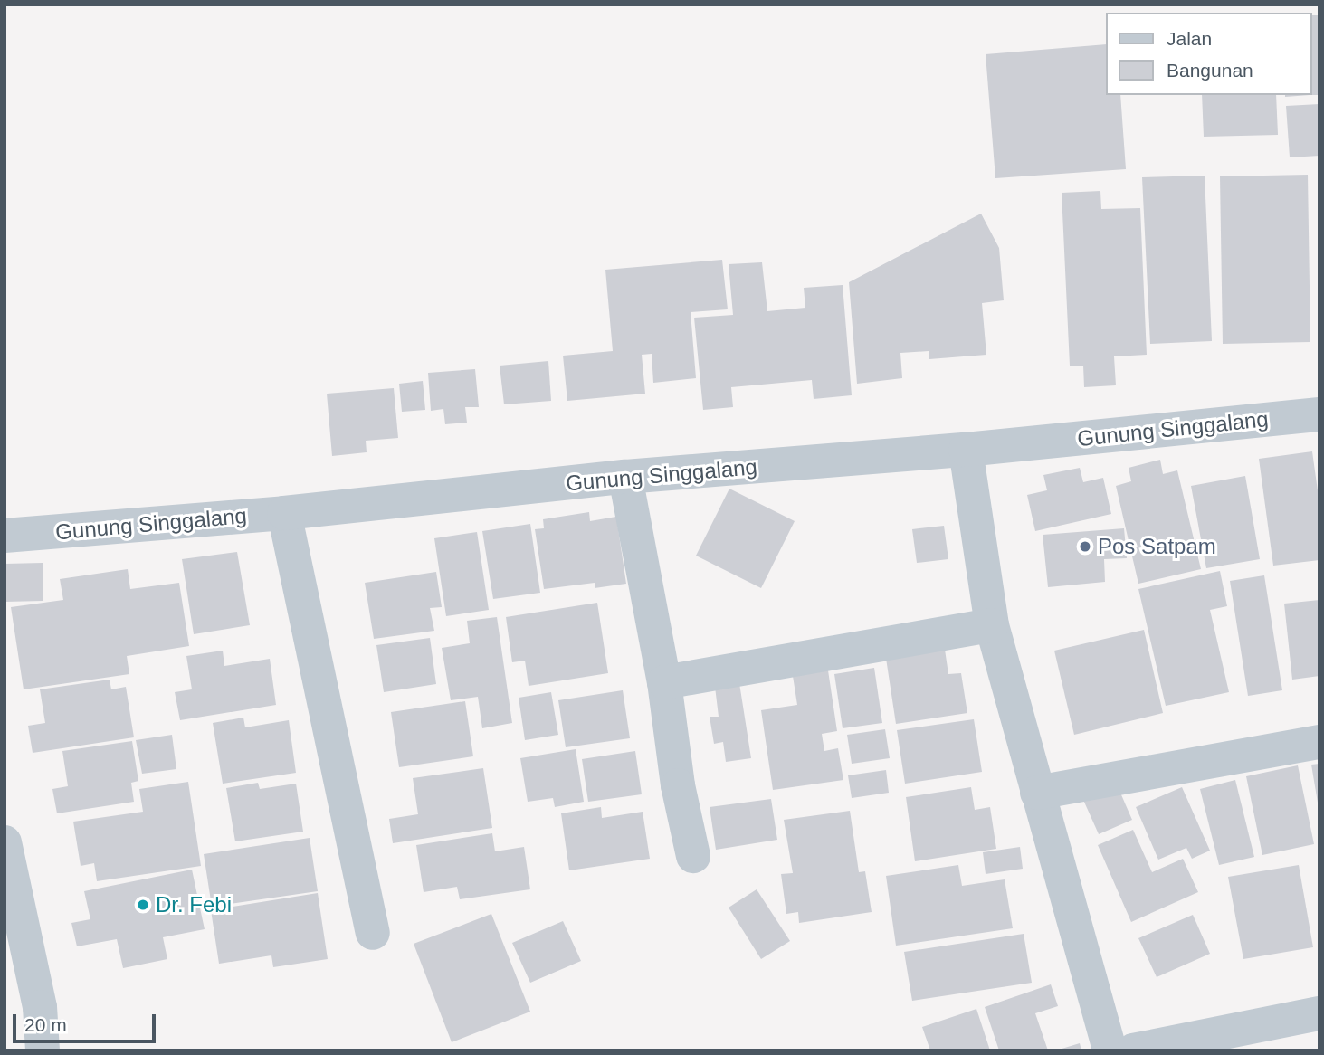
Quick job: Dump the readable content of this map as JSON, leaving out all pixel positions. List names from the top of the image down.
{
  "streets": {
    "street": ["Gunung Singgalang"]
  },
  "places": ["Pos Satpam", "Dr. Febi"],
  "legend": ["Jalan", "Bangunan"],
  "scale_bar": "20 m"
}
